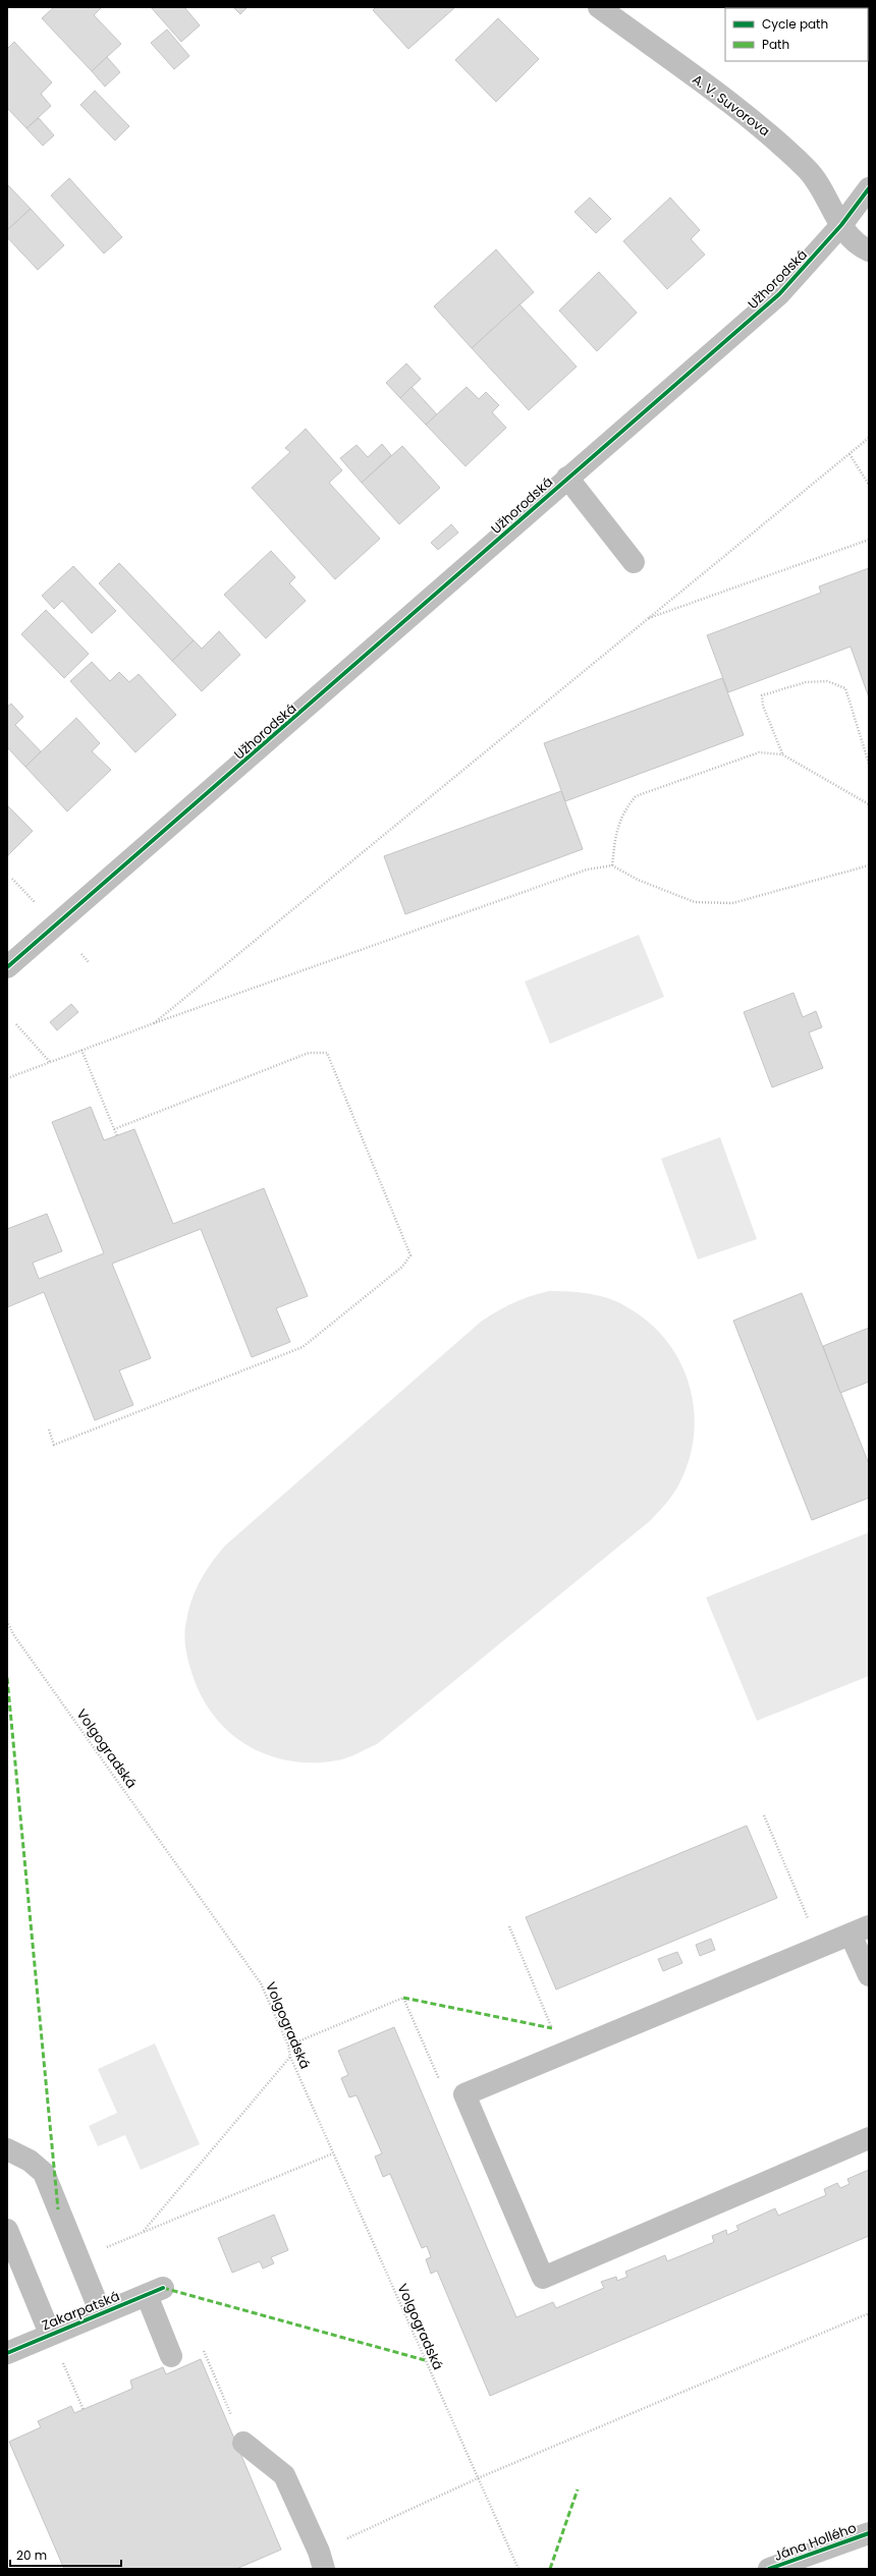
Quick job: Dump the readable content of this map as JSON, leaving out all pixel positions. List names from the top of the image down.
{
  "streets": {
    "street": [
      "A. V. Suvorova",
      "Užhorodská",
      "Zakarpatská",
      "Jána Hollého"
    ],
    "path": ["Volgogradská"]
  },
  "crossings": [
    ["A. V. Suvorova", "Užhorodská"]
  ],
  "legend": ["Cycle path", "Path"],
  "scale_bar": "20 m"
}
